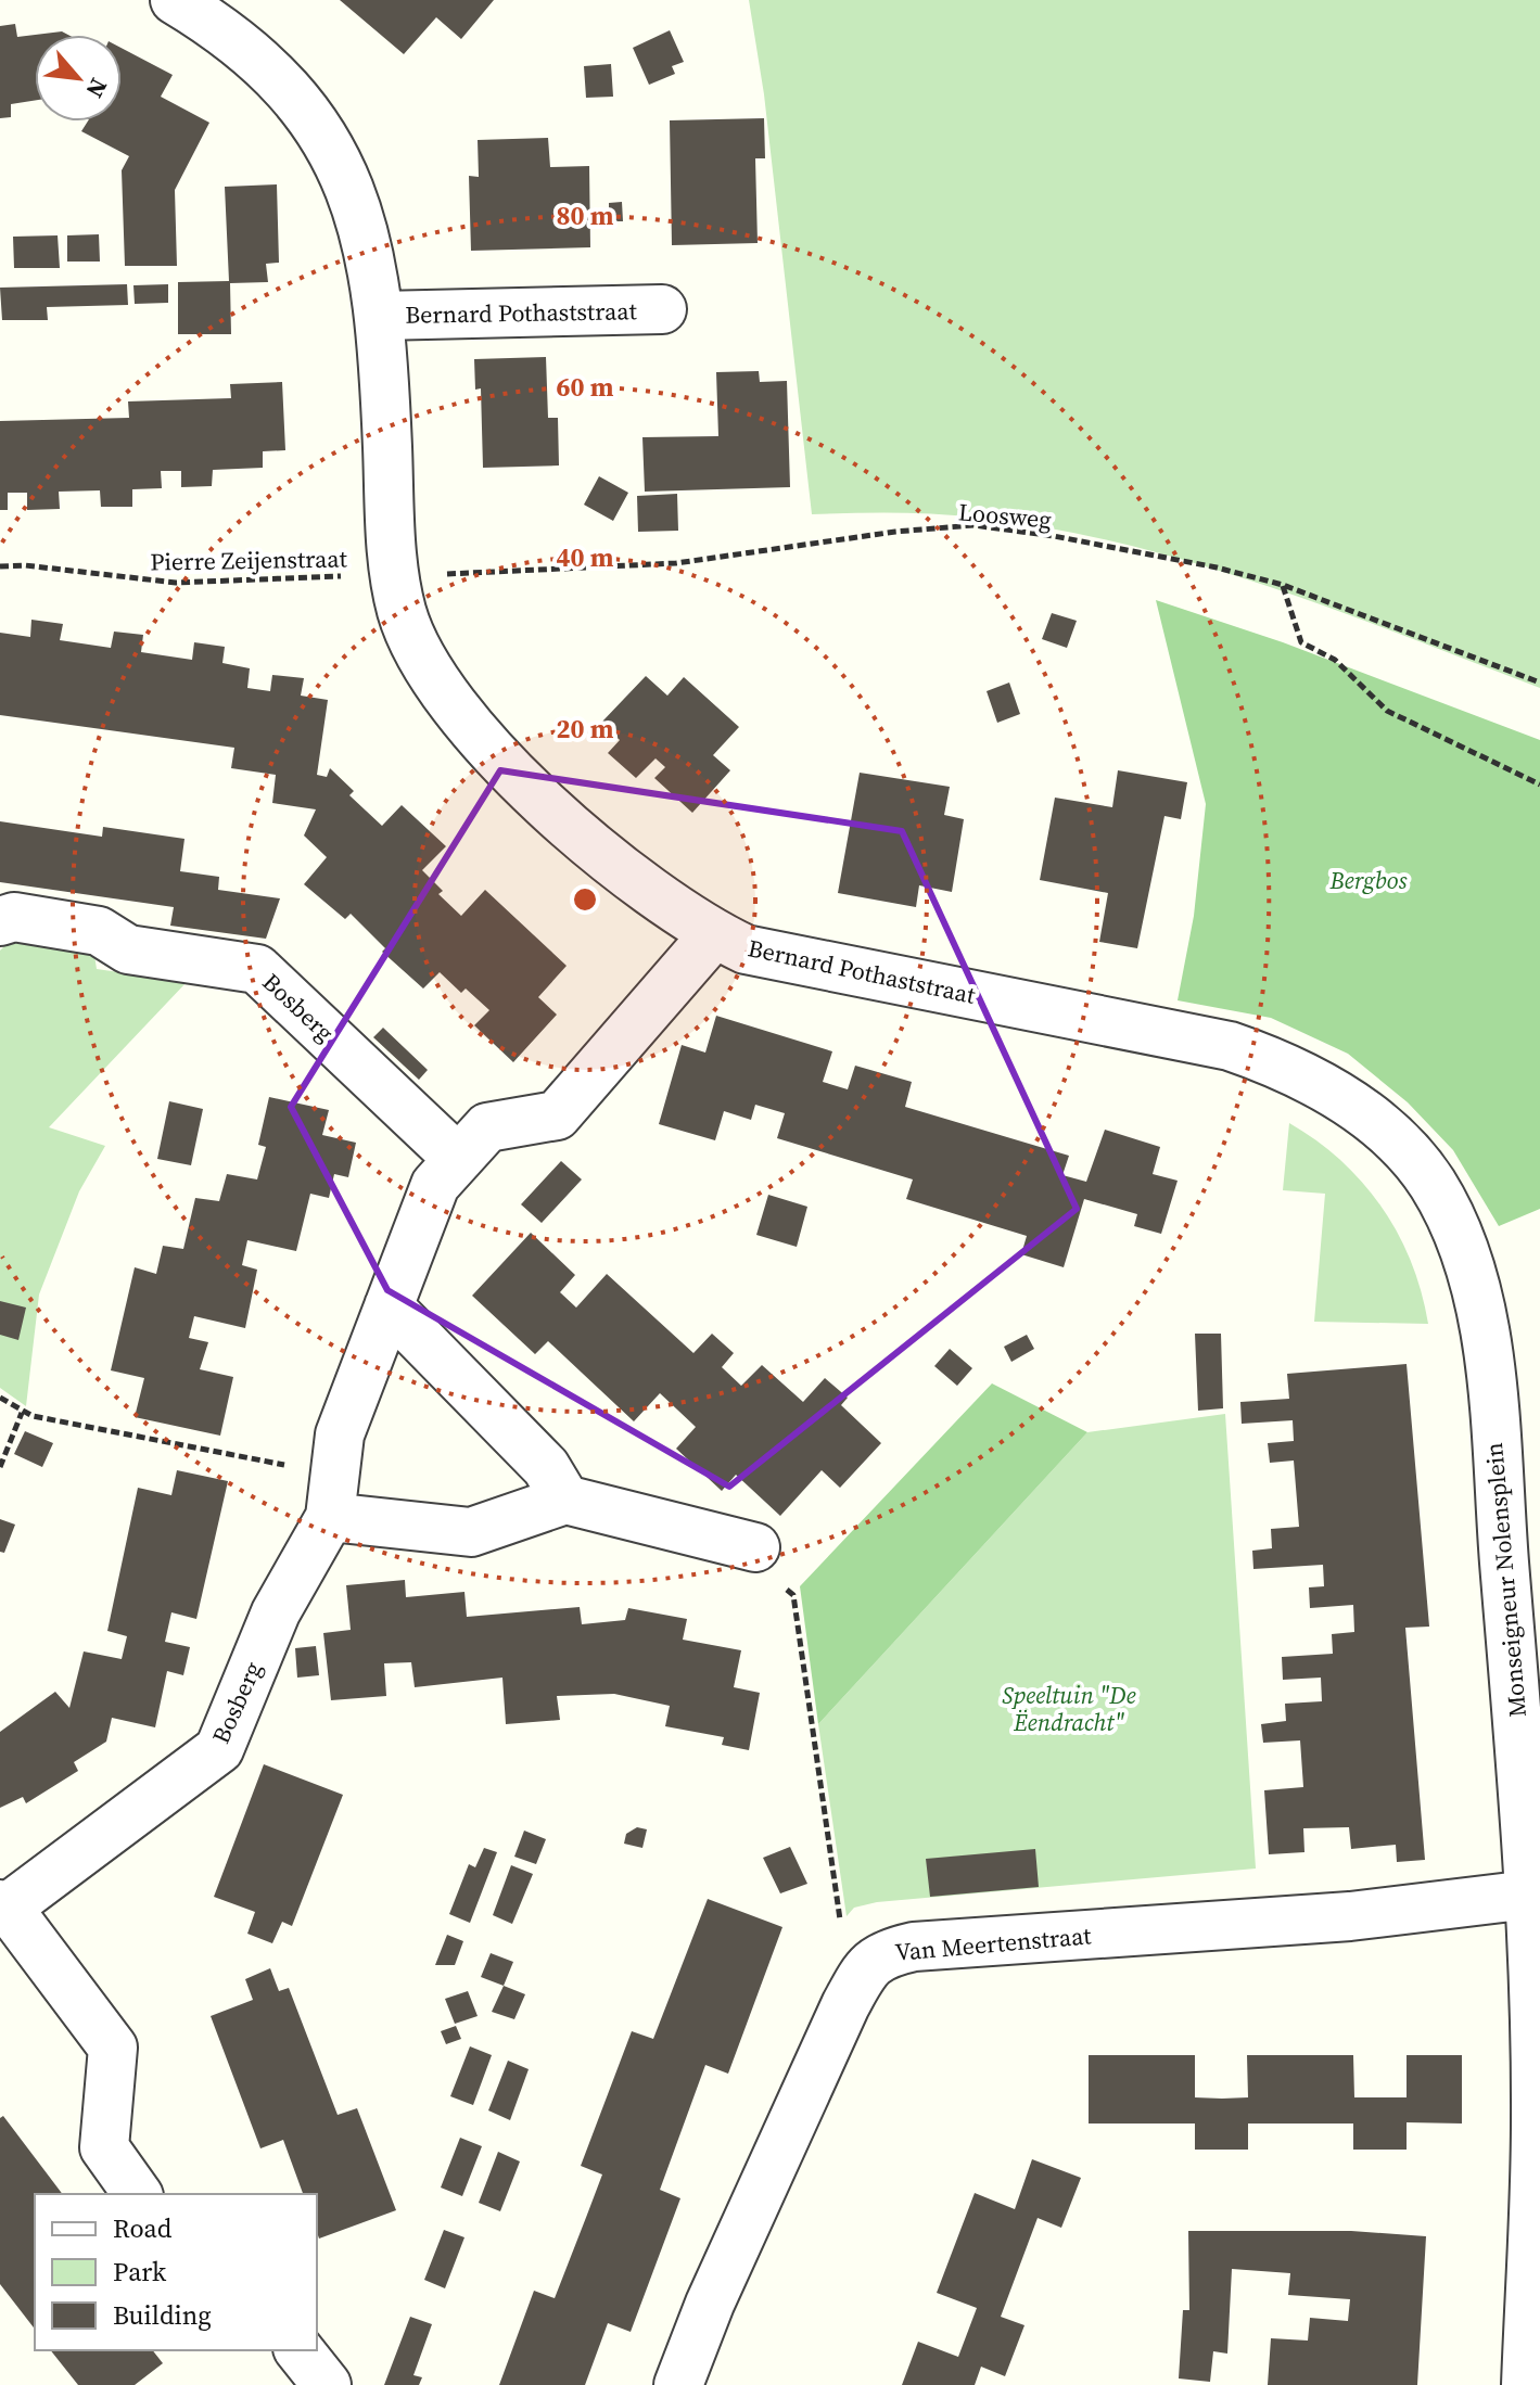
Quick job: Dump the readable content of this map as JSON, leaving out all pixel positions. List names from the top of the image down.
{
  "streets": {
    "street": [
      "Bernard Pothaststraat",
      "Bosberg",
      "Monseigneur Nolensplein",
      "Van Meertenstraat"
    ],
    "path": ["Loosweg", "Pierre Zeijenstraat"]
  },
  "crossings": [
    ["Bernard Pothaststraat", "Loosweg"],
    ["Bernard Pothaststraat", "Pierre Zeijenstraat"],
    ["Bernard Pothaststraat", "Bosberg"],
    ["Bernard Pothaststraat", "Monseigneur Nolensplein"],
    ["Loosweg", "Pierre Zeijenstraat"],
    ["Monseigneur Nolensplein", "Van Meertenstraat"]
  ],
  "parks": ["Bergbos", "Speeltuin \"De Ëendracht\""],
  "legend": ["Road", "Park", "Building"],
  "north": "bottom right",
  "rings": [
    "80 m",
    "60 m",
    "40 m",
    "20 m"
  ]
}
